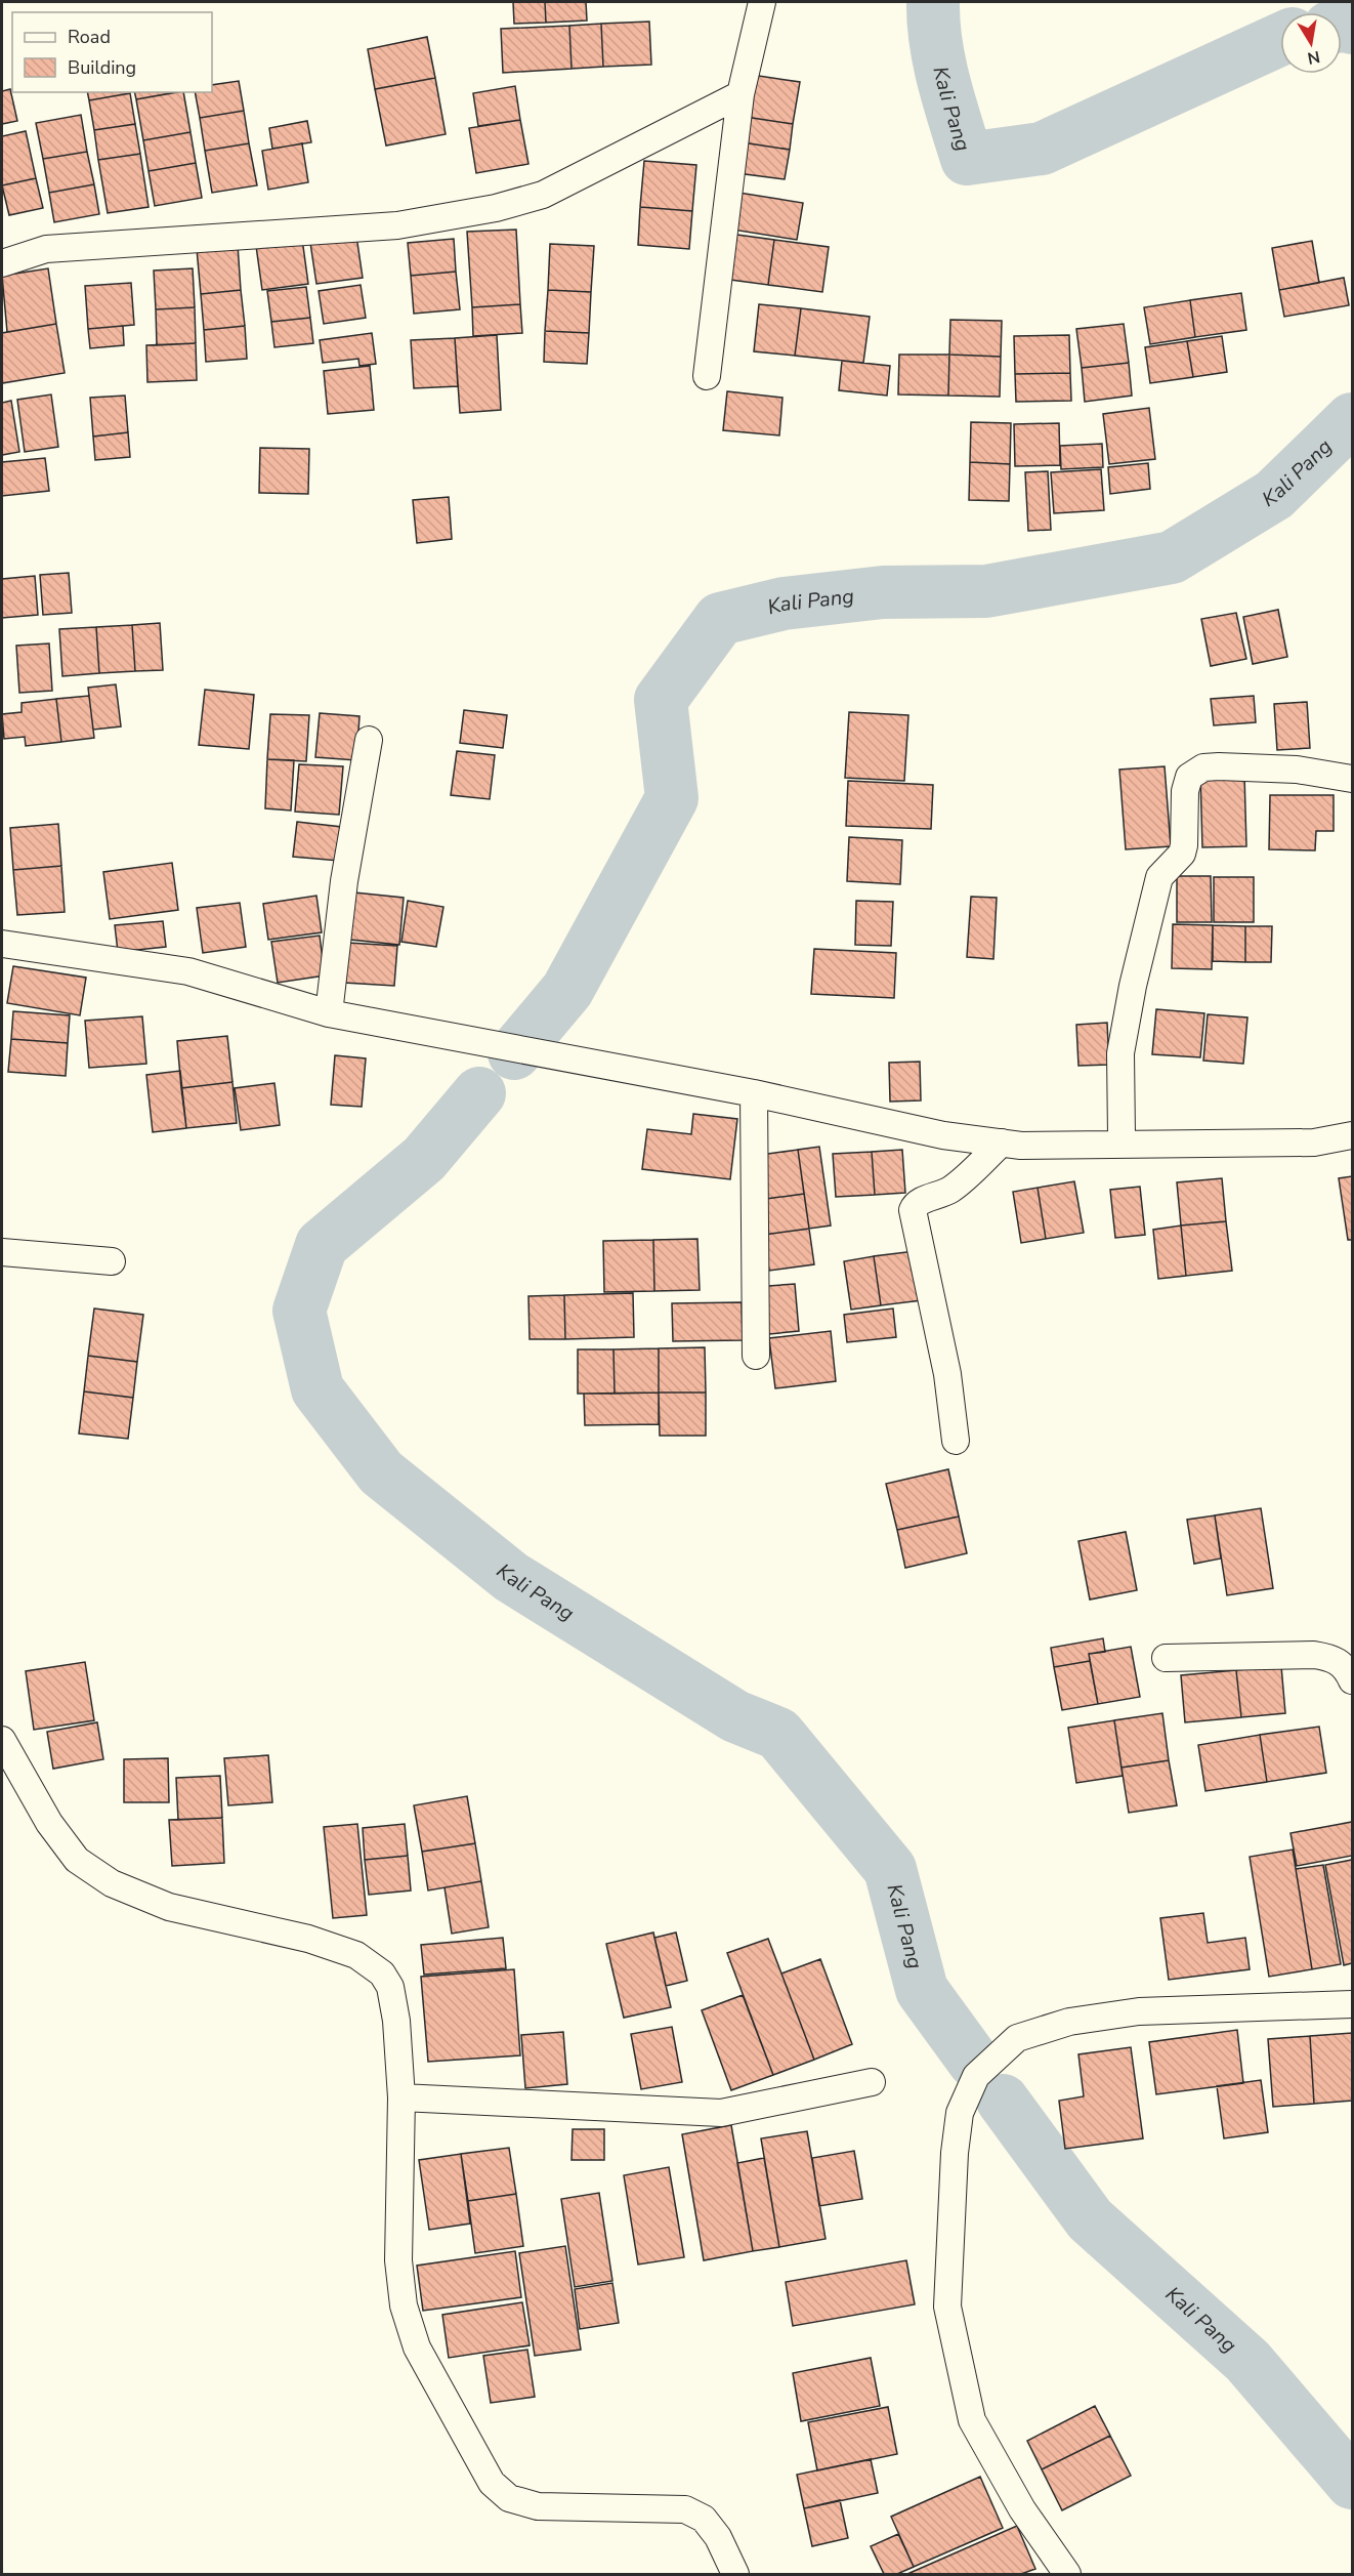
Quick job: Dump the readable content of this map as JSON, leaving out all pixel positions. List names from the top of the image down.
{
  "water": ["Kali Pang"],
  "legend": ["Road", "Building"],
  "north": "bottom"
}
